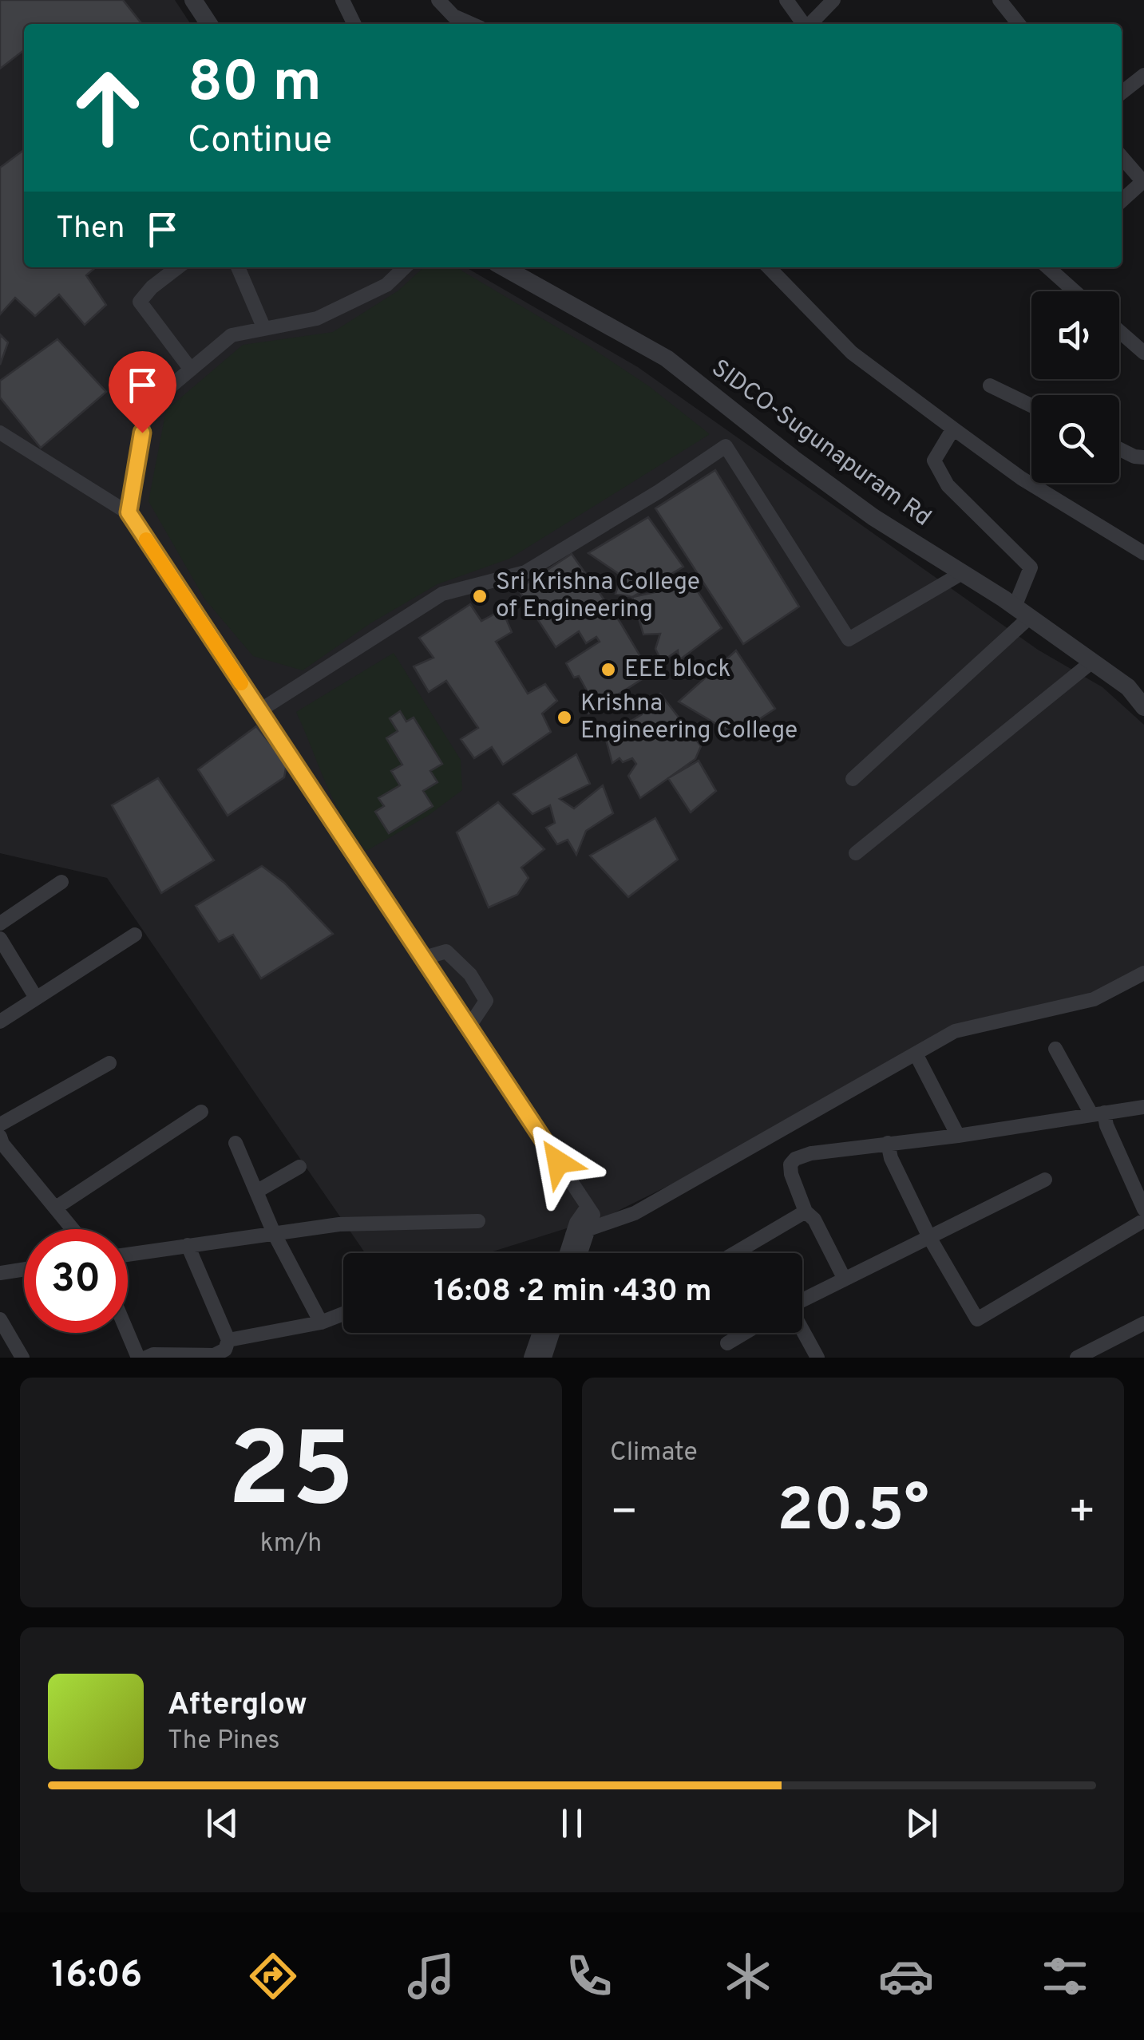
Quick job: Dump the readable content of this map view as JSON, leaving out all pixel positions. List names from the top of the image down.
{
  "streets": {
    "street": ["SIDCO-Sugunapuram Rd"]
  },
  "places": ["Sri Krishna College of Engineering", "EEE block", "Krishna Engineering College"],
  "page": {
    "turn": ["80 m", "Continue"],
    "then": "Then",
    "limit": "30",
    "trip": "16:08 · 2 min · 430 m",
    "tile": [
      ["25", "km/h"],
      "Climate"
    ],
    "heat": ["−", "20.5°", "+"],
    "song": ["Afterglow", "The Pines"],
    "tabs": "16:06"
  }
}
